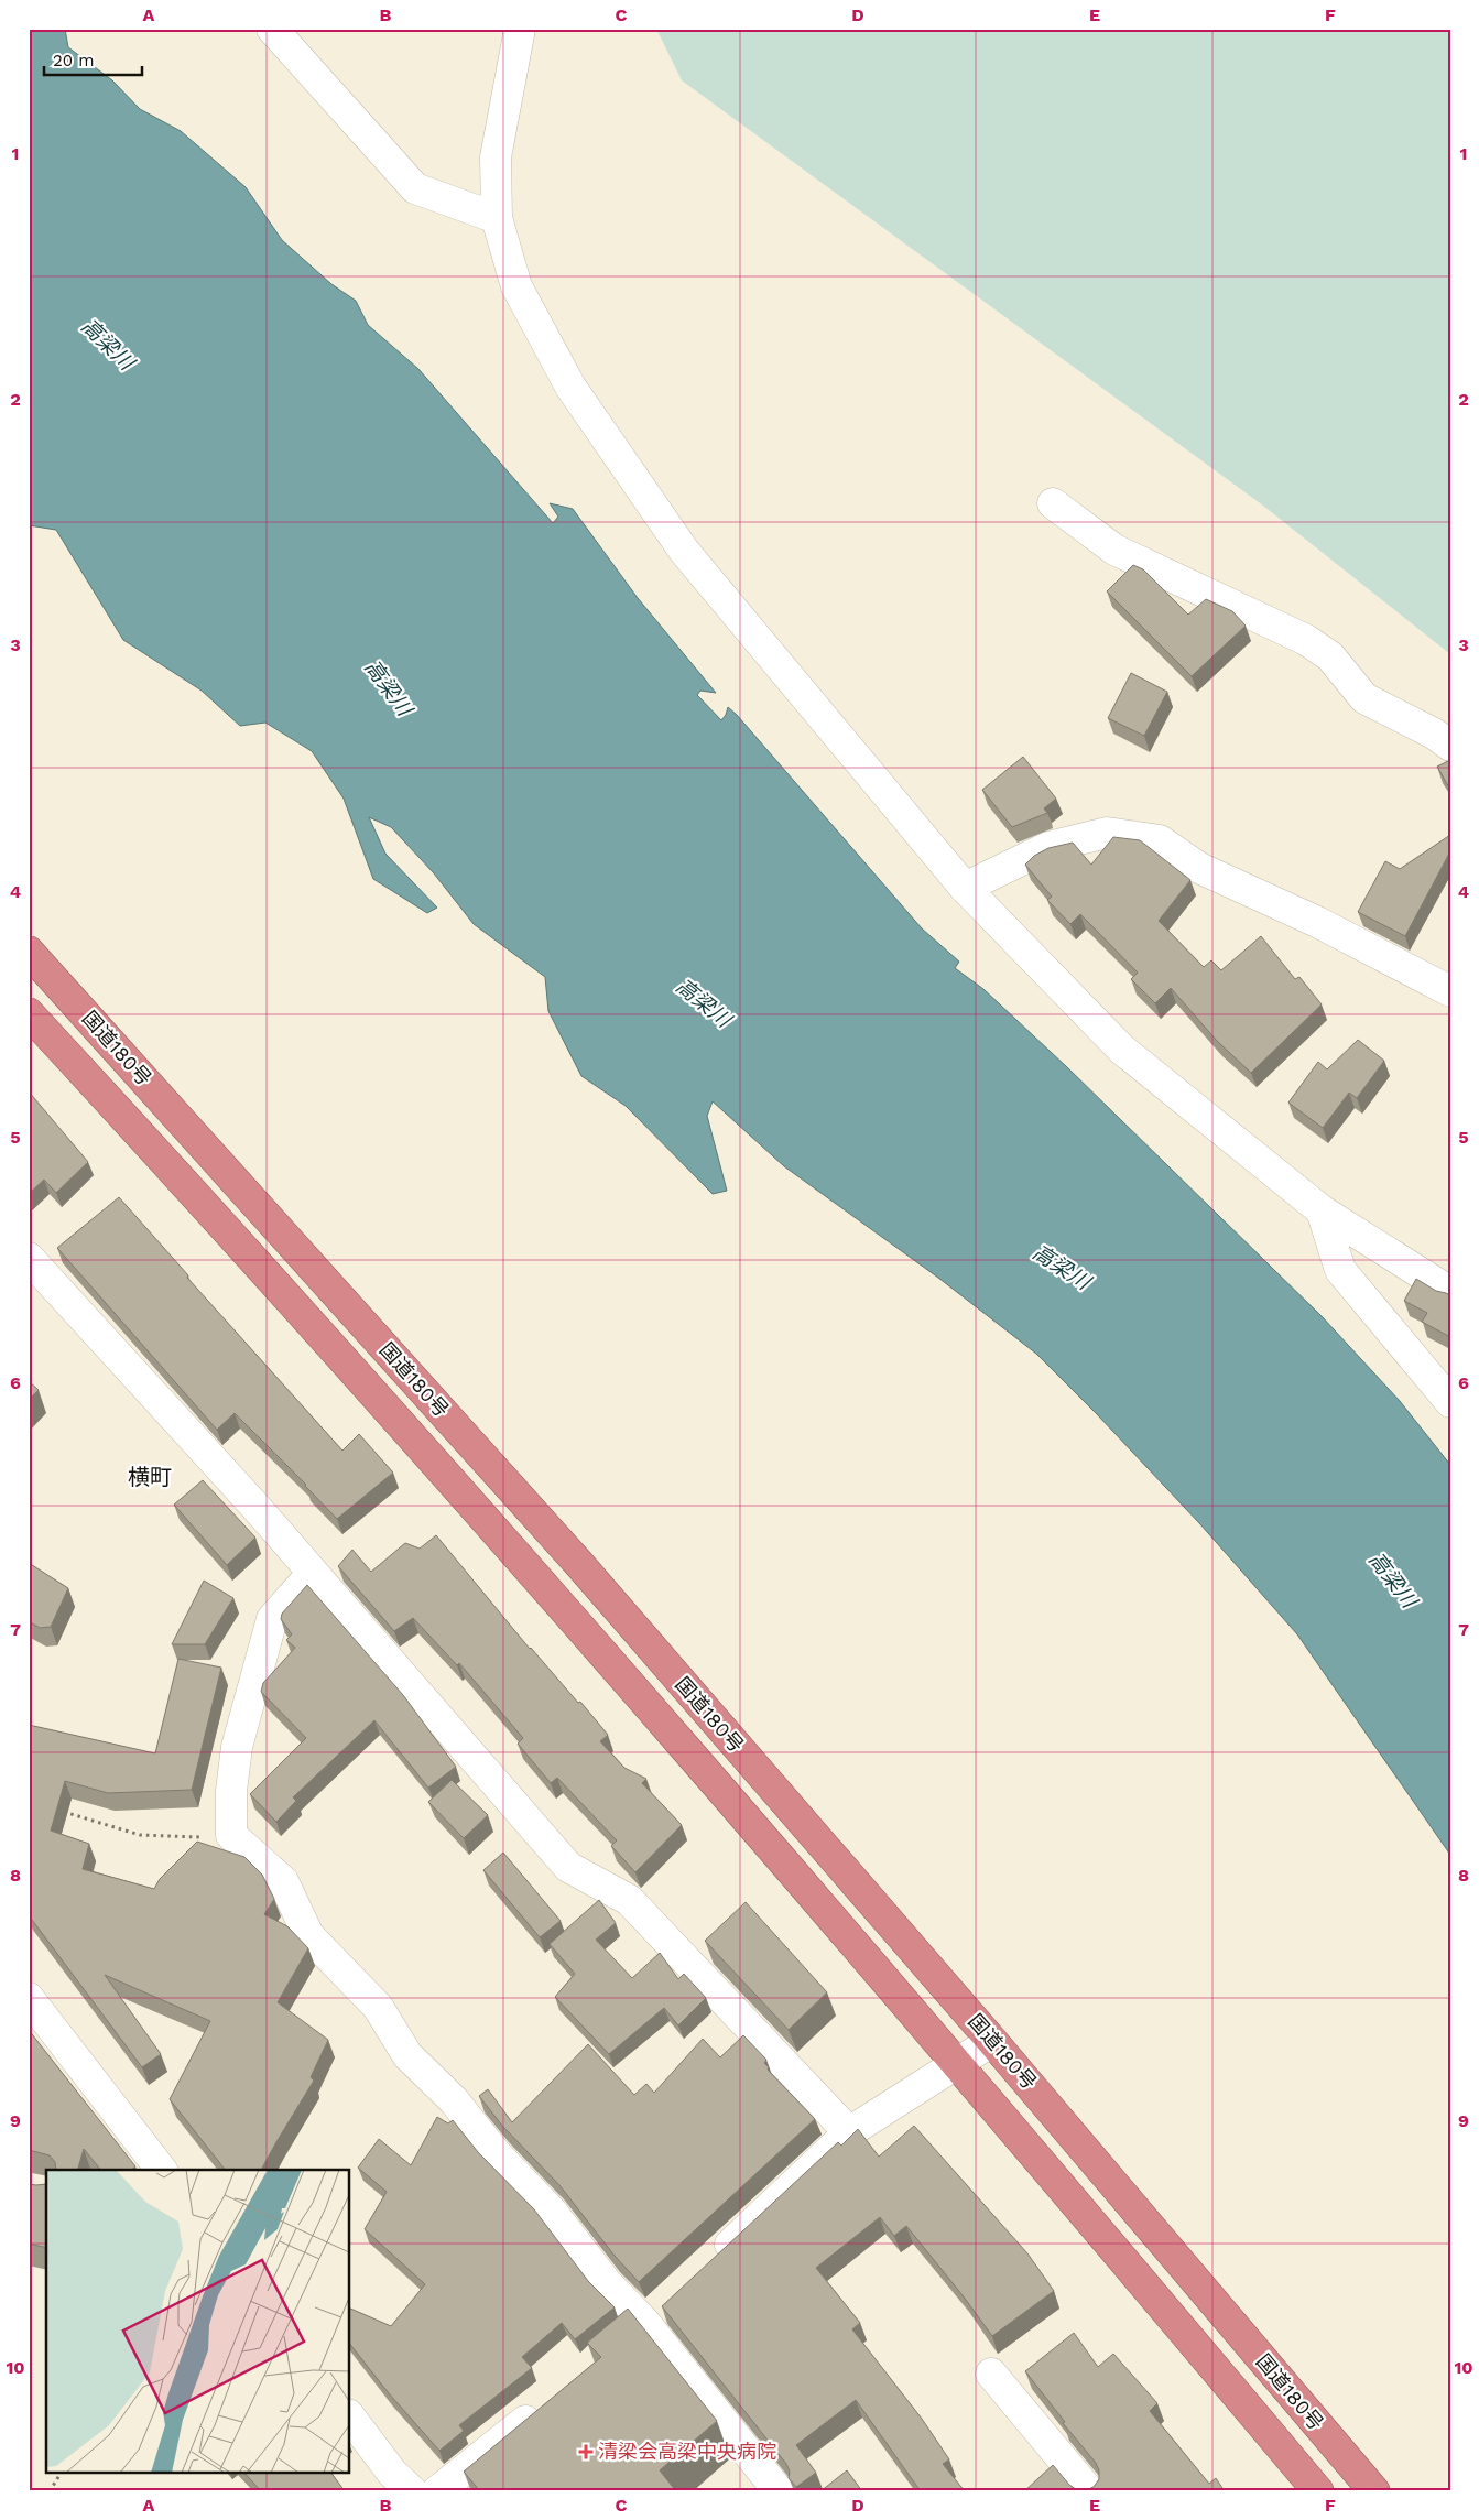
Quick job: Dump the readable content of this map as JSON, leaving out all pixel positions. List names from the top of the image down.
{
  "streets": {
    "highway": ["国道180号"]
  },
  "districts": ["横町"],
  "water": ["高梁川"],
  "places": {
    "health": ["清梁会高梁中央病院"]
  },
  "scale_bar": "20 m",
  "grid": {
    "columns": [
      "A",
      "B",
      "C",
      "D",
      "E",
      "F"
    ],
    "rows": [
      "1",
      "2",
      "3",
      "4",
      "5",
      "6",
      "7",
      "8",
      "9",
      "10"
    ]
  }
}
